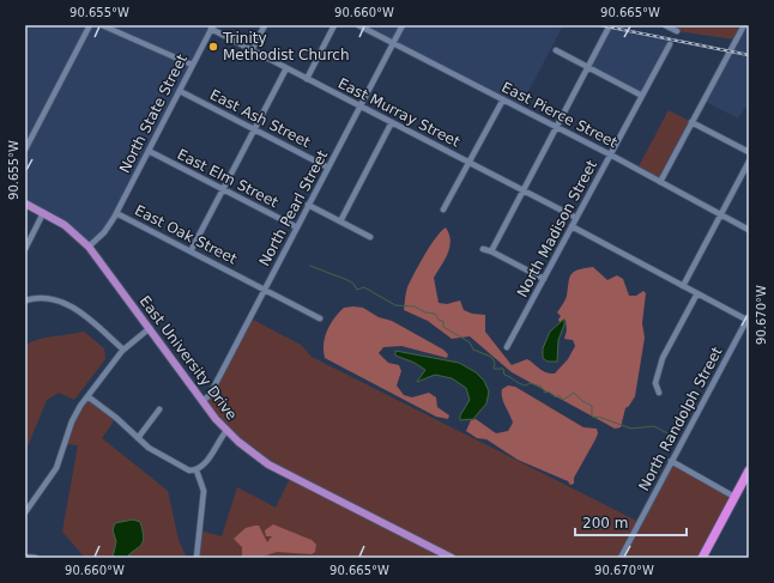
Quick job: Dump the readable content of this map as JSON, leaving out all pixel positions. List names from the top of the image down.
{
  "streets": {
    "main road": ["East University Drive"],
    "street": [
      "East Murray Street",
      "North State Street",
      "East Pierce Street",
      "East Ash Street",
      "East Elm Street",
      "North Pearl Street",
      "North Madison Street",
      "East Oak Street",
      "North Randolph Street"
    ]
  },
  "crossings": [
    ["East Murray Street", "North State Street"],
    ["East Murray Street", "North Pearl Street"],
    ["East Murray Street", "North Madison Street"],
    ["North State Street", "East Ash Street"],
    ["North State Street", "East Elm Street"],
    ["North State Street", "East Oak Street"],
    ["North State Street", "East University Drive"],
    ["East Pierce Street", "North Pearl Street"],
    ["East Pierce Street", "North Madison Street"],
    ["East Ash Street", "North Pearl Street"],
    ["East Elm Street", "North Pearl Street"],
    ["North Pearl Street", "East Oak Street"],
    ["North Pearl Street", "East University Drive"]
  ],
  "places": ["Trinity Methodist Church"],
  "scale_bar": "200 m",
  "coordinates": [
    "90.655°W",
    "90.660°W",
    "90.665°W",
    "90.670°W"
  ]
}
